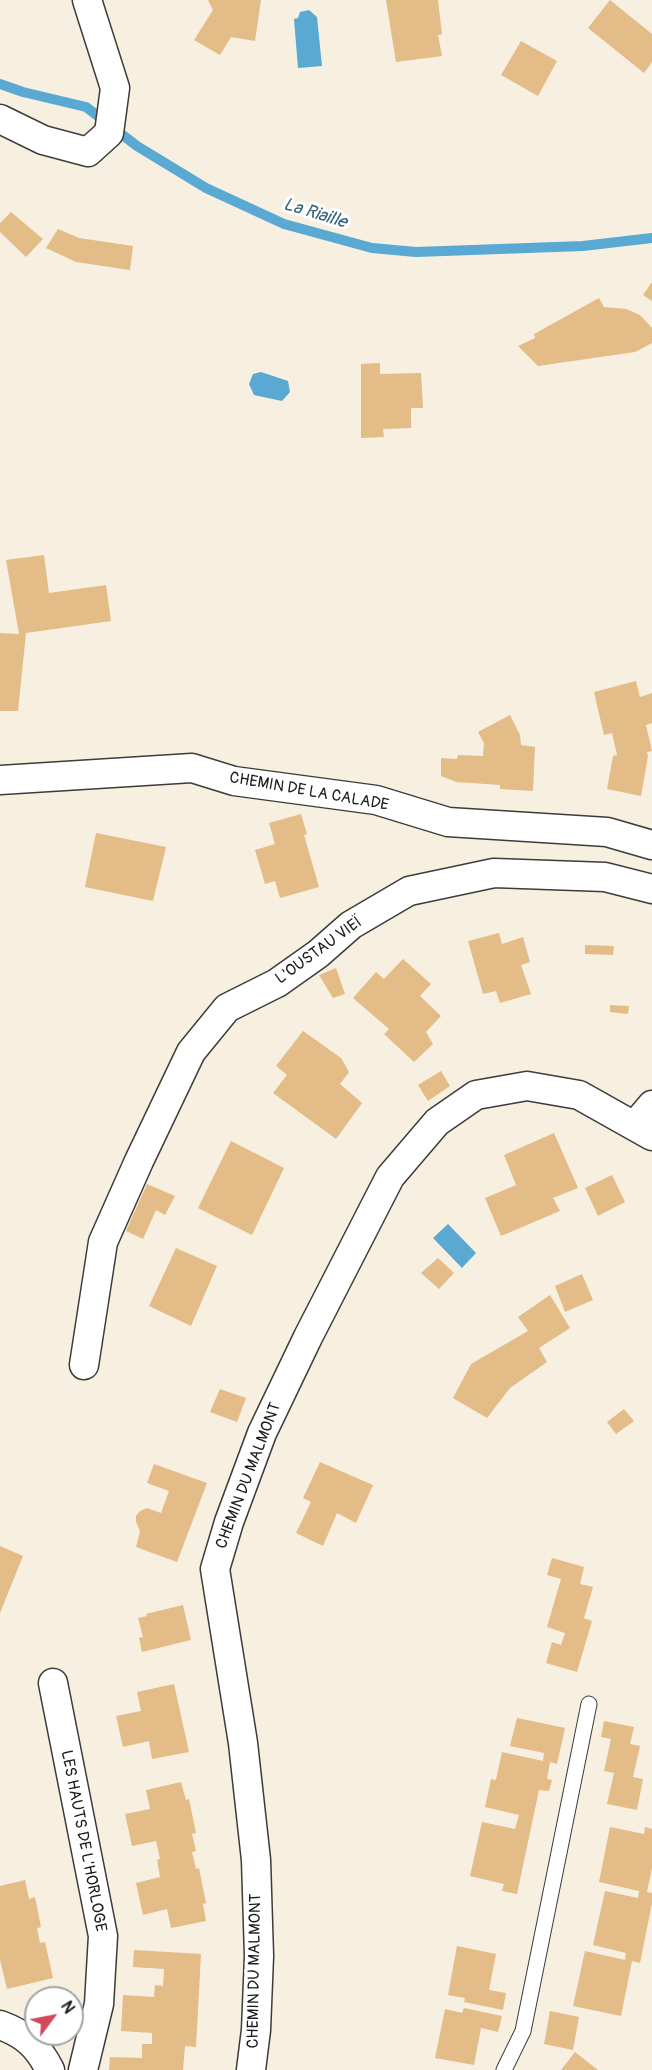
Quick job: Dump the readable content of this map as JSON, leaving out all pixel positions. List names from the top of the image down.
{
  "streets": {
    "street": [
      "CHEMIN DE LA CALADE",
      "L'OUSTAU VIEÏ",
      "CHEMIN DU MALMONT",
      "LES HAUTS DE L'HORLOGE"
    ]
  },
  "water": ["La Riaille"],
  "north": "top right"
}
